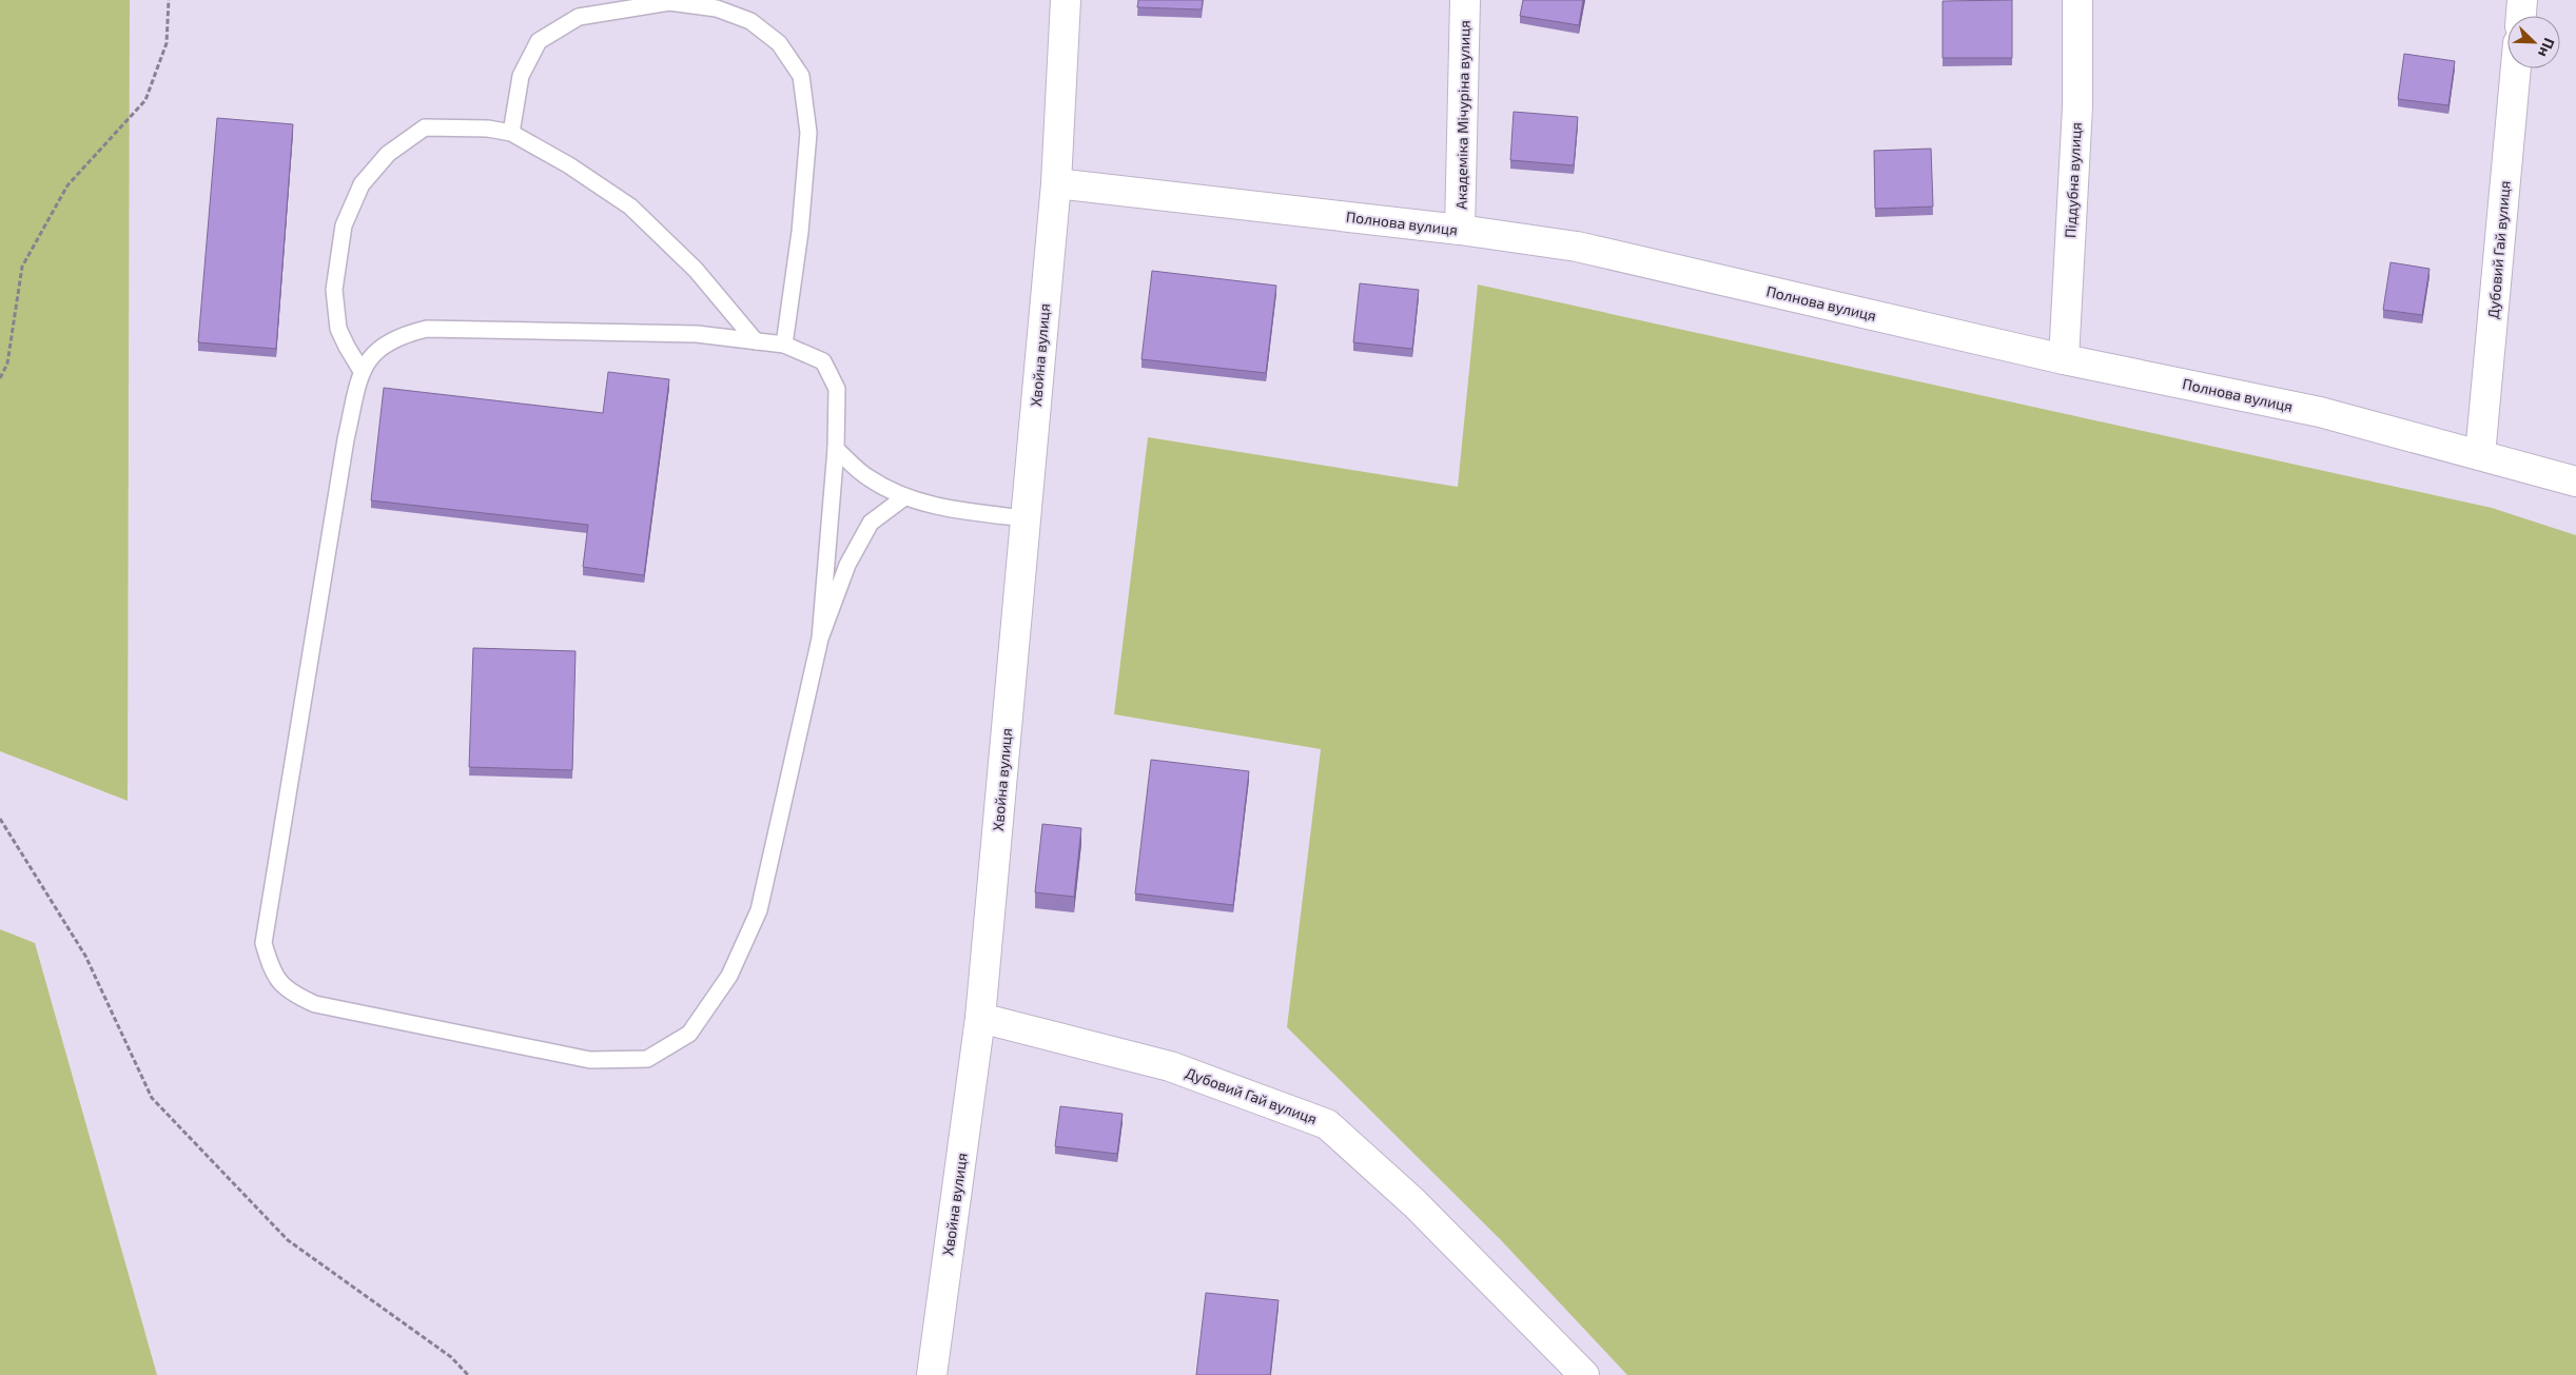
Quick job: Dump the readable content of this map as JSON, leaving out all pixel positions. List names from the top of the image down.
{
  "streets": {
    "street": [
      "Академіка Мічуріна вулиця",
      "Піддубна вулиця",
      "Полнова вулиця",
      "Дубовий Гай вулиця",
      "Хвойна вулиця"
    ]
  },
  "crossings": [
    ["Академіка Мічуріна вулиця", "Полнова вулиця"],
    ["Піддубна вулиця", "Полнова вулиця"],
    ["Полнова вулиця", "Дубовий Гай вулиця"],
    ["Полнова вулиця", "Хвойна вулиця"],
    ["Дубовий Гай вулиця", "Хвойна вулиця"]
  ],
  "north": "bottom right"
}
